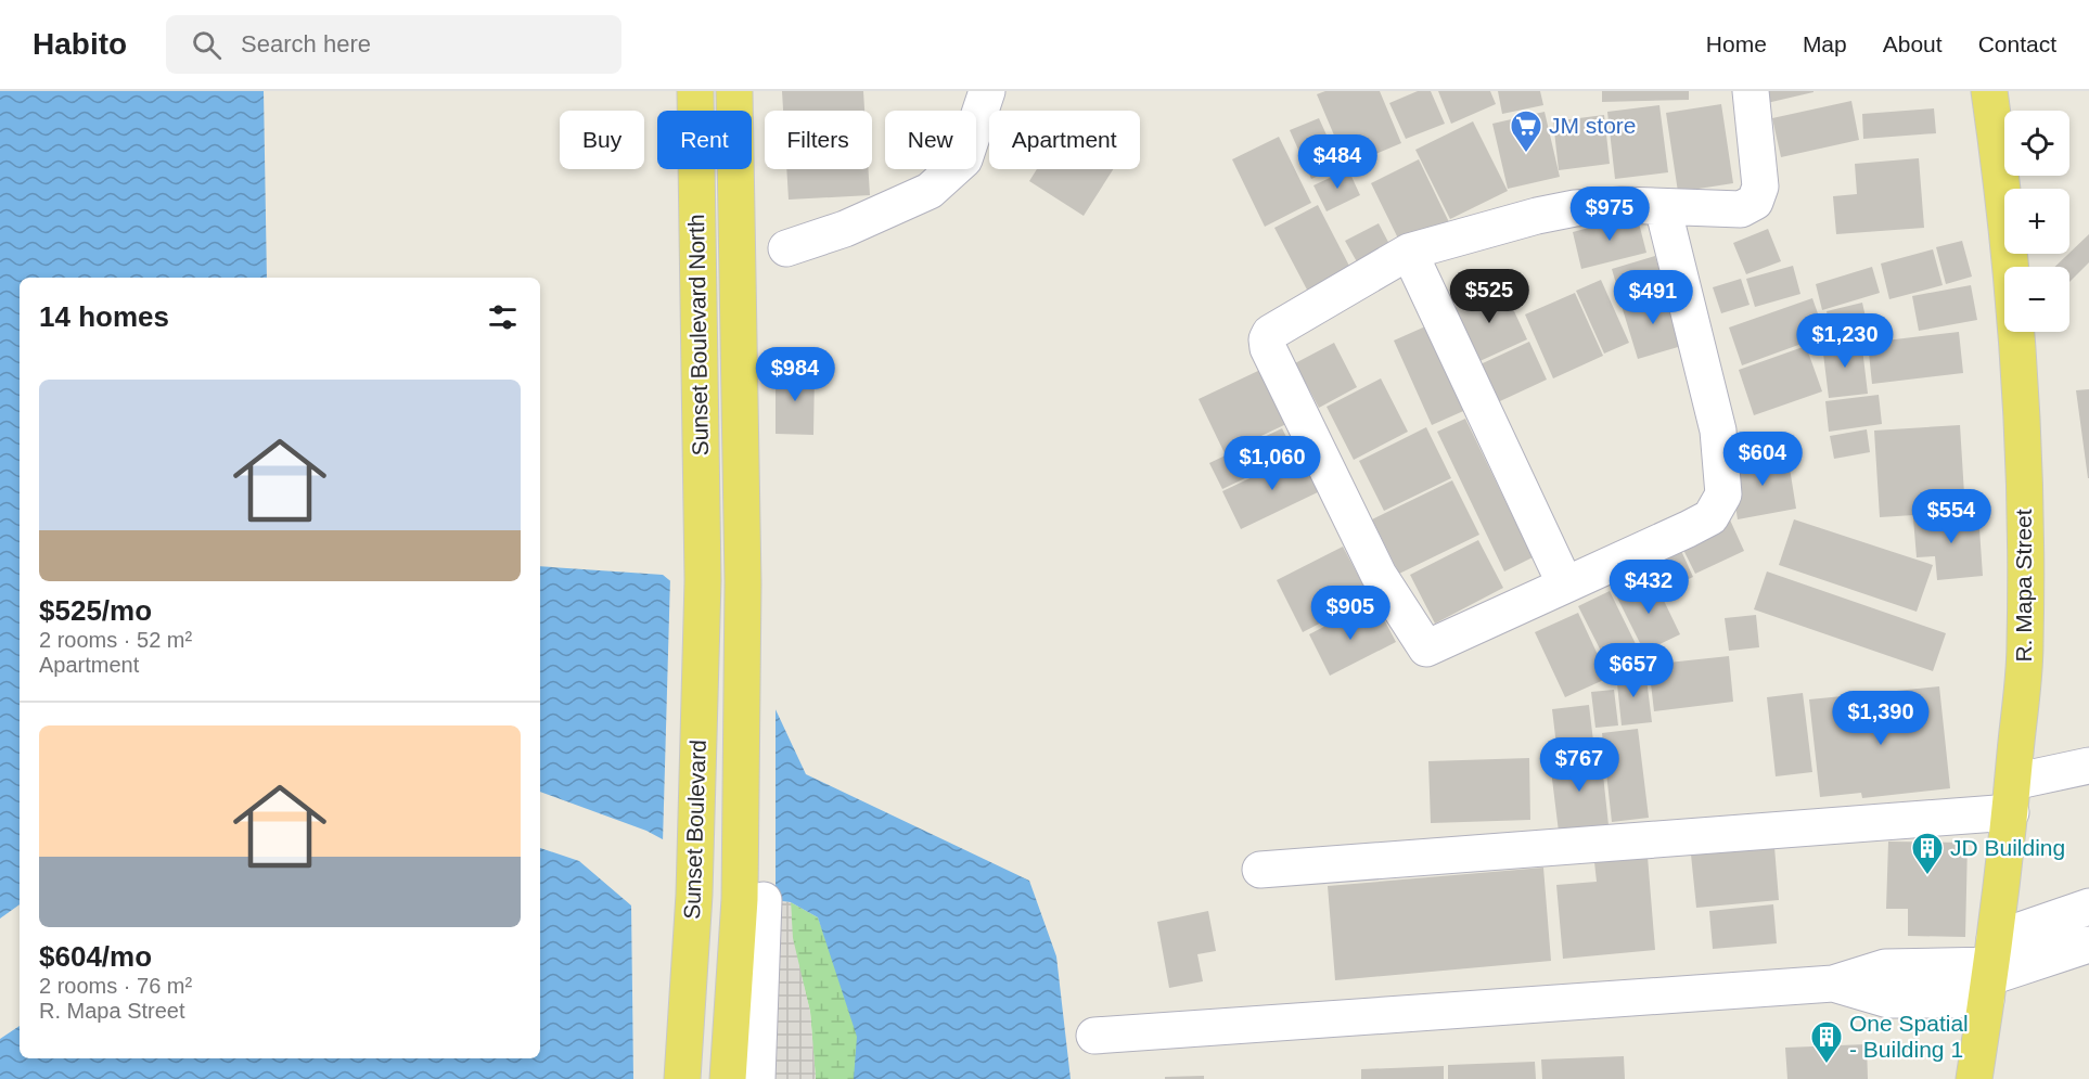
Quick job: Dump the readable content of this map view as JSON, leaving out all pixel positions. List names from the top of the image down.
{
  "streets": {
    "main road": ["Sunset Boulevard North", "R. Mapa Street", "Sunset Boulevard"]
  },
  "crossings": [
    ["Sunset Boulevard North", "Sunset Boulevard"]
  ],
  "places": {
    "supermarket": ["JM store"],
    "building": ["JD Building", "One Spatial - Building 1"]
  },
  "page": {
    "header": "Habito",
    "search": "Search here",
    "nav": [
      "Home",
      "Map",
      "About",
      "Contact"
    ],
    "map_buttons": ["+", "−"],
    "chip": [
      "Buy",
      "Rent",
      "Filters",
      "New",
      "Apartment"
    ],
    "price": [
      "$484",
      "$975",
      "$525",
      "$491",
      "$1,230",
      "$984",
      "$604",
      "$1,060",
      "$554",
      "$432",
      "$905",
      "$657",
      "$1,390",
      "$767"
    ],
    "heading": "14 homes",
    "list": [
      {
        "name": "$525/mo",
        "note": "2 rooms · 52 m² · Apartment"
      },
      {
        "name": "$604/mo",
        "note": "2 rooms · 76 m² · R. Mapa Street"
      }
    ]
  }
}
